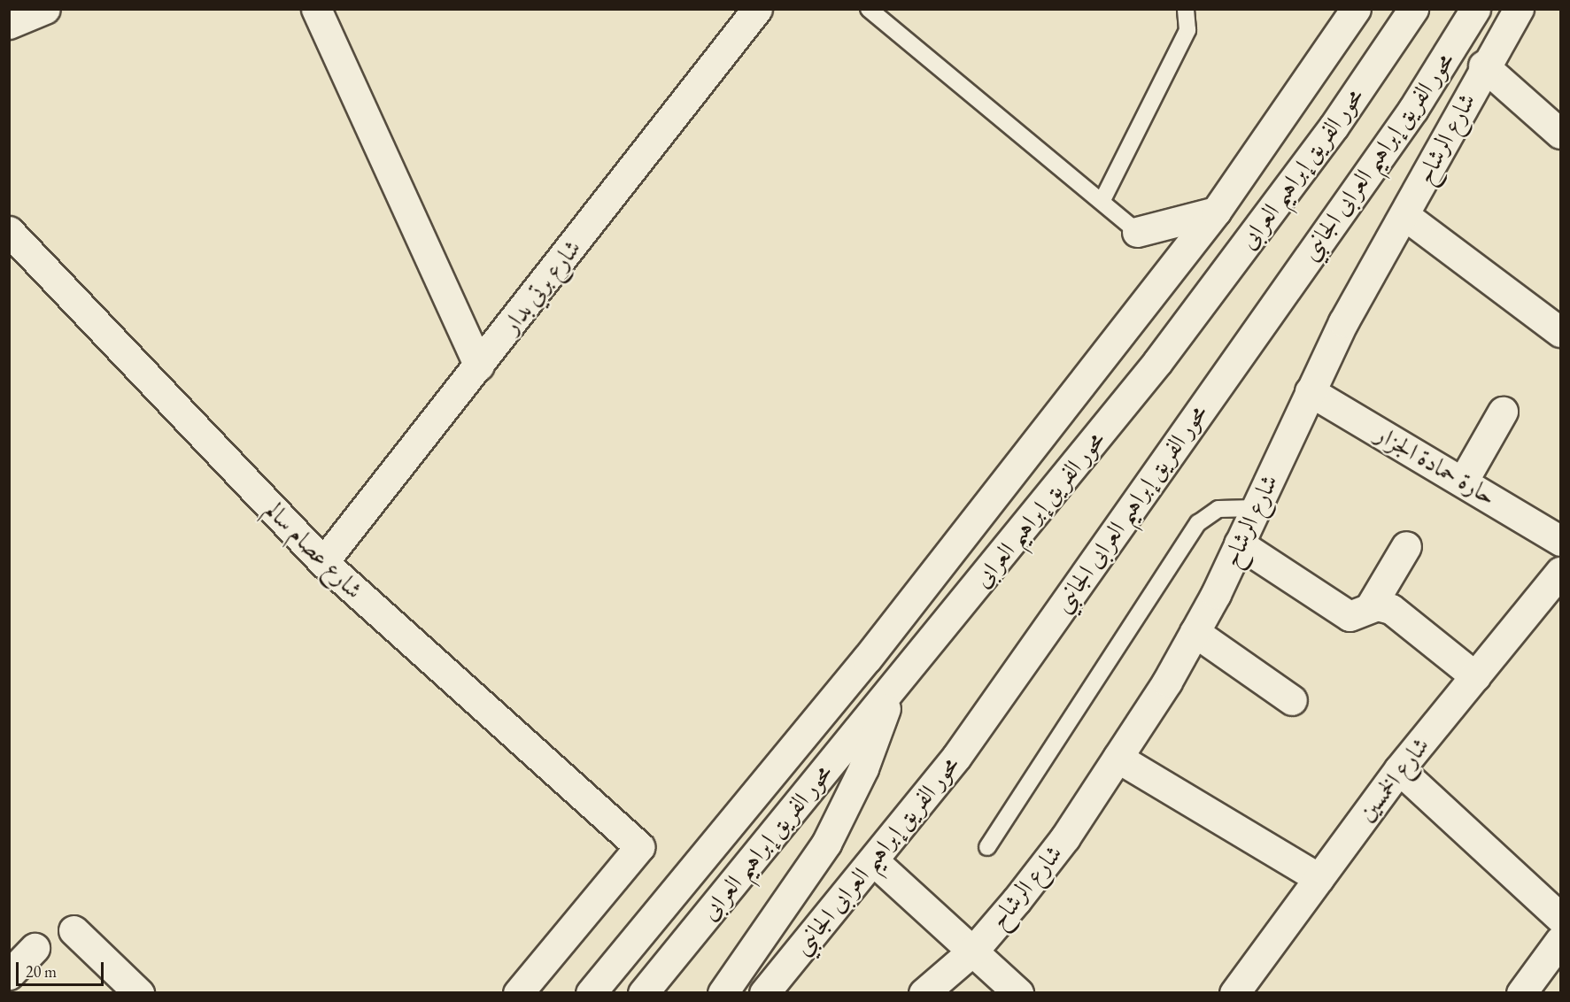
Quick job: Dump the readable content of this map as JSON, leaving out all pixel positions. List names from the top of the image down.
{
  "streets": {
    "street": [
      "شارع الرشاح",
      "محور الفريق إبراهيم العرابى الجانبي",
      "محور الفريق إبراهيم العرابى",
      "شارع برتي بدار",
      "حارة حمادة الجزار",
      "شارع عصام سالم",
      "شارع الخمسين"
    ]
  },
  "crossings": [
    ["شارع الرشاح", "حارة حمادة الجزار"],
    ["شارع برتي بدار", "شارع عصام سالم"]
  ],
  "scale_bar": "20 m"
}
